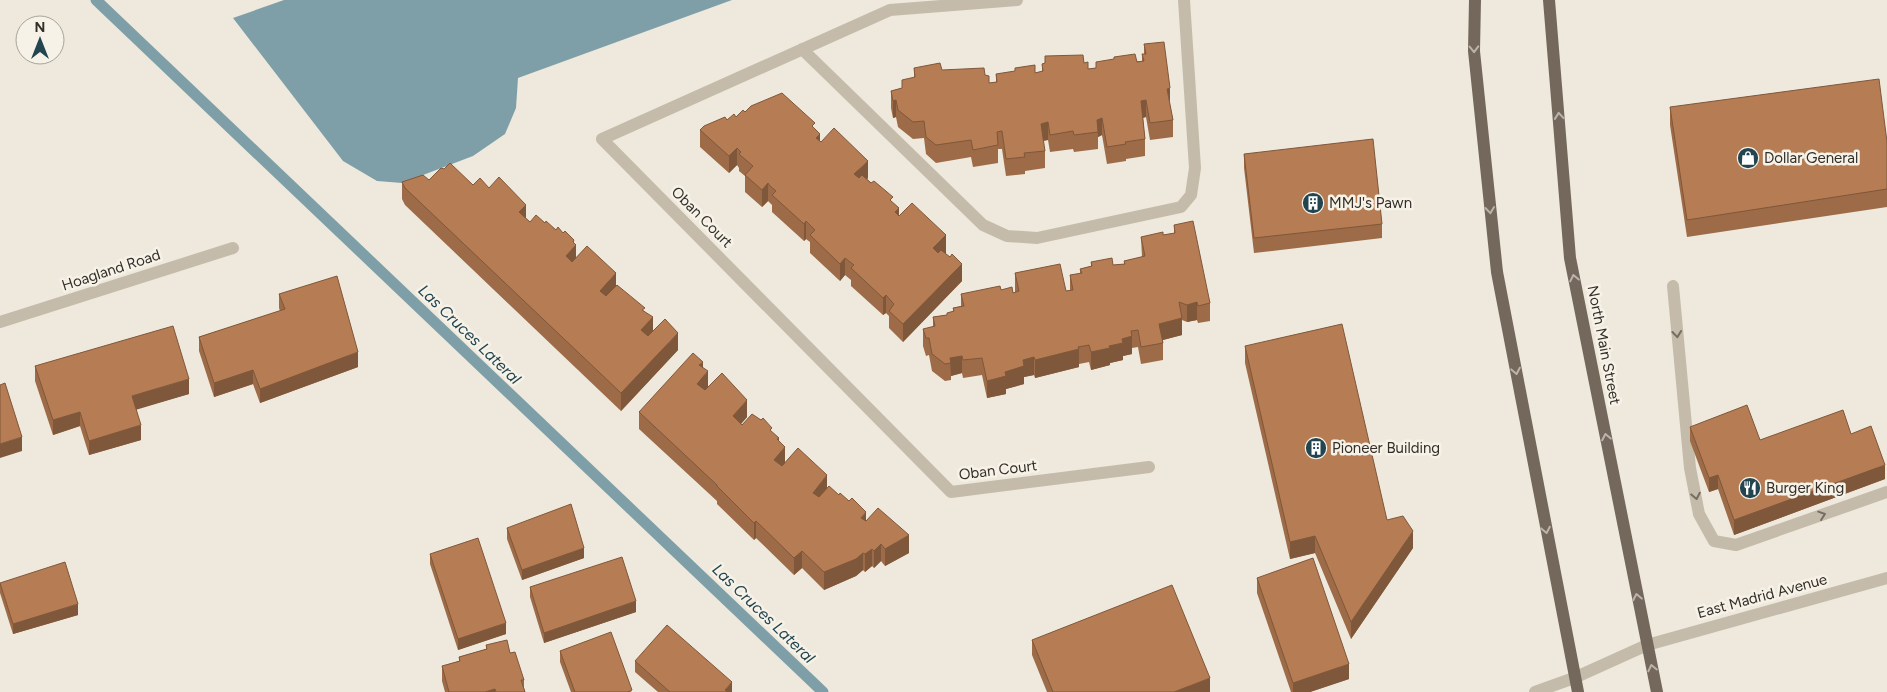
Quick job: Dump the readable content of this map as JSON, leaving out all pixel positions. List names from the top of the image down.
{
  "streets": {
    "main road": ["North Main Street"],
    "street": ["Oban Court", "Hoagland Road", "East Madrid Avenue"]
  },
  "crossings": [
    ["North Main Street", "East Madrid Avenue"]
  ],
  "water": ["Las Cruces Lateral"],
  "places": {
    "shop": ["Dollar General"],
    "building": ["MMJ's Pawn", "Pioneer Building"],
    "restaurant": ["Burger King"]
  },
  "north": "top"
}
